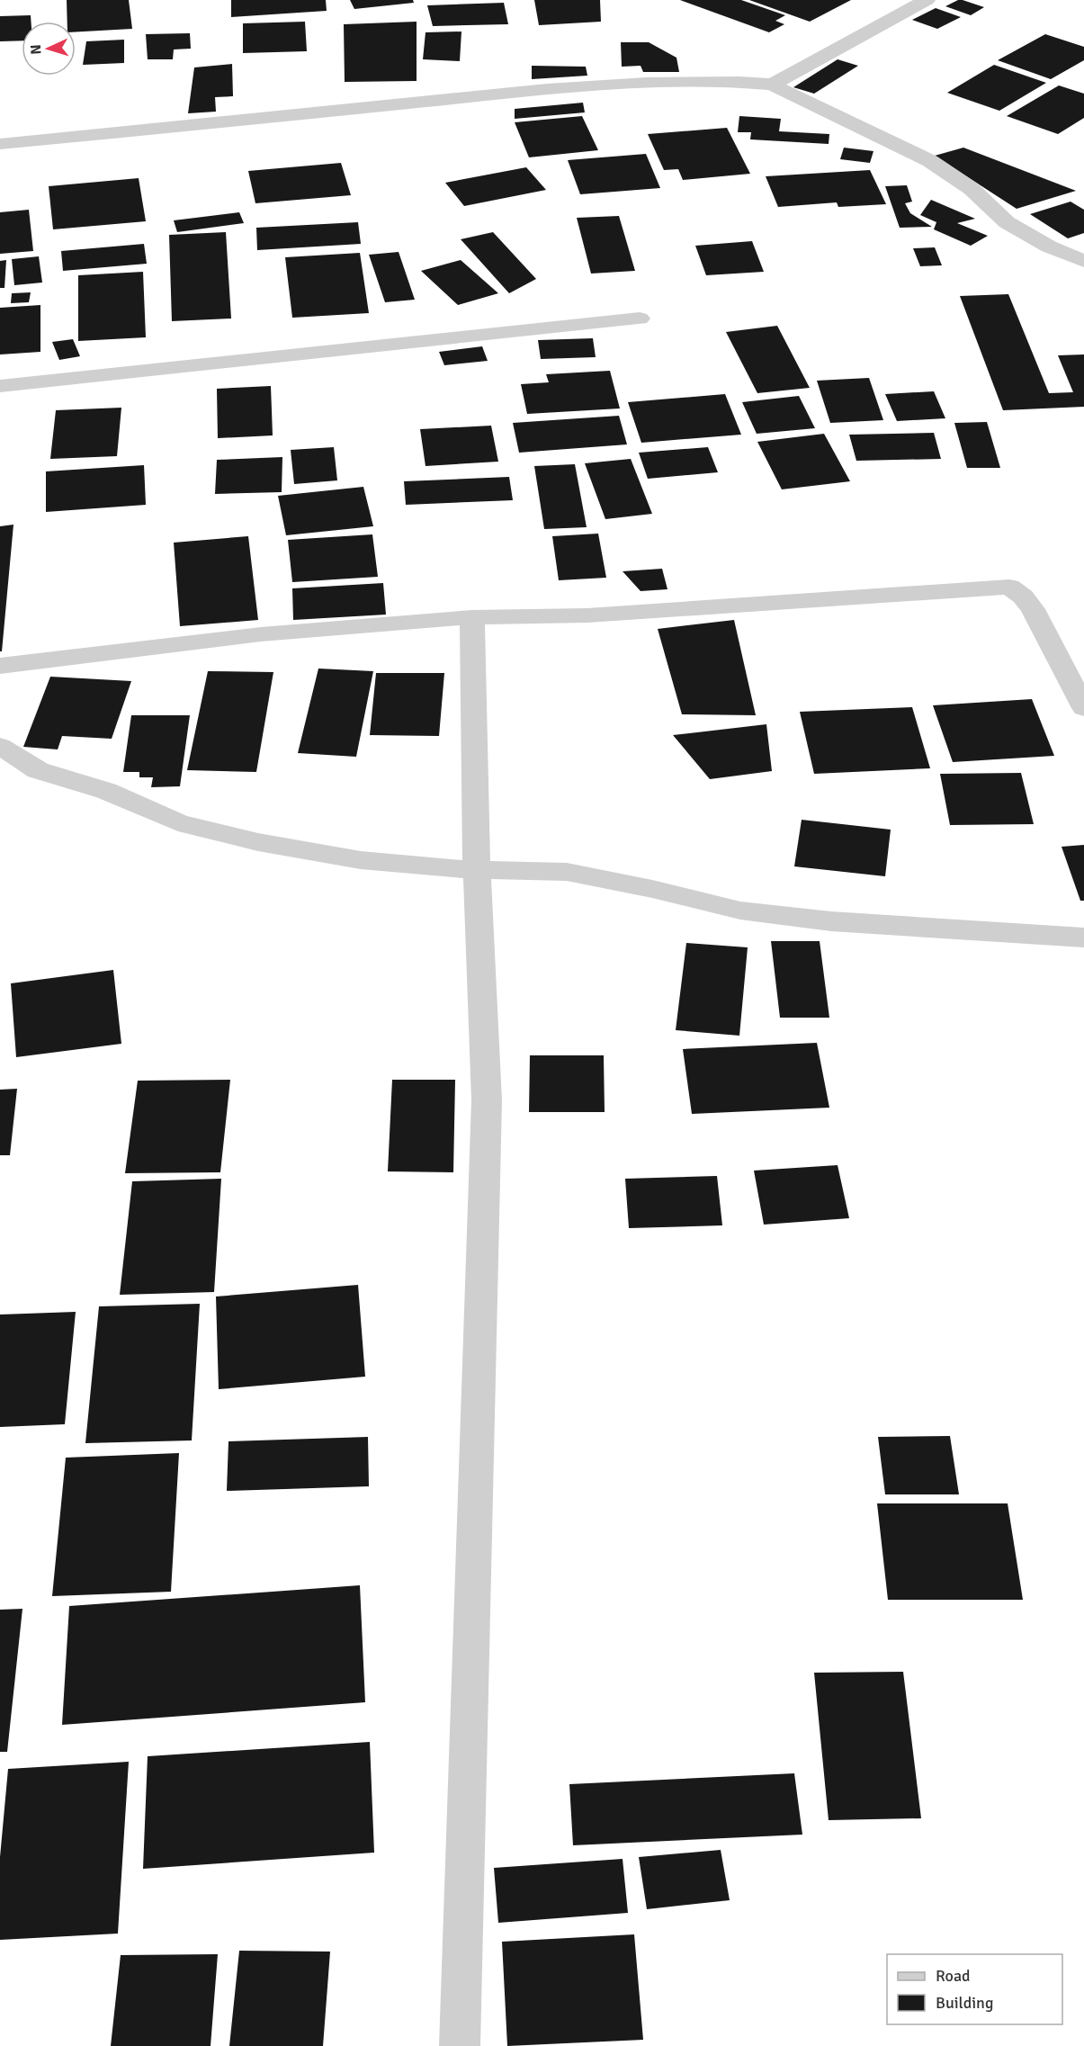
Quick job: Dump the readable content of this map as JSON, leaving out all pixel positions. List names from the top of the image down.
{
  "legend": ["Road", "Building"],
  "north": "left"
}
